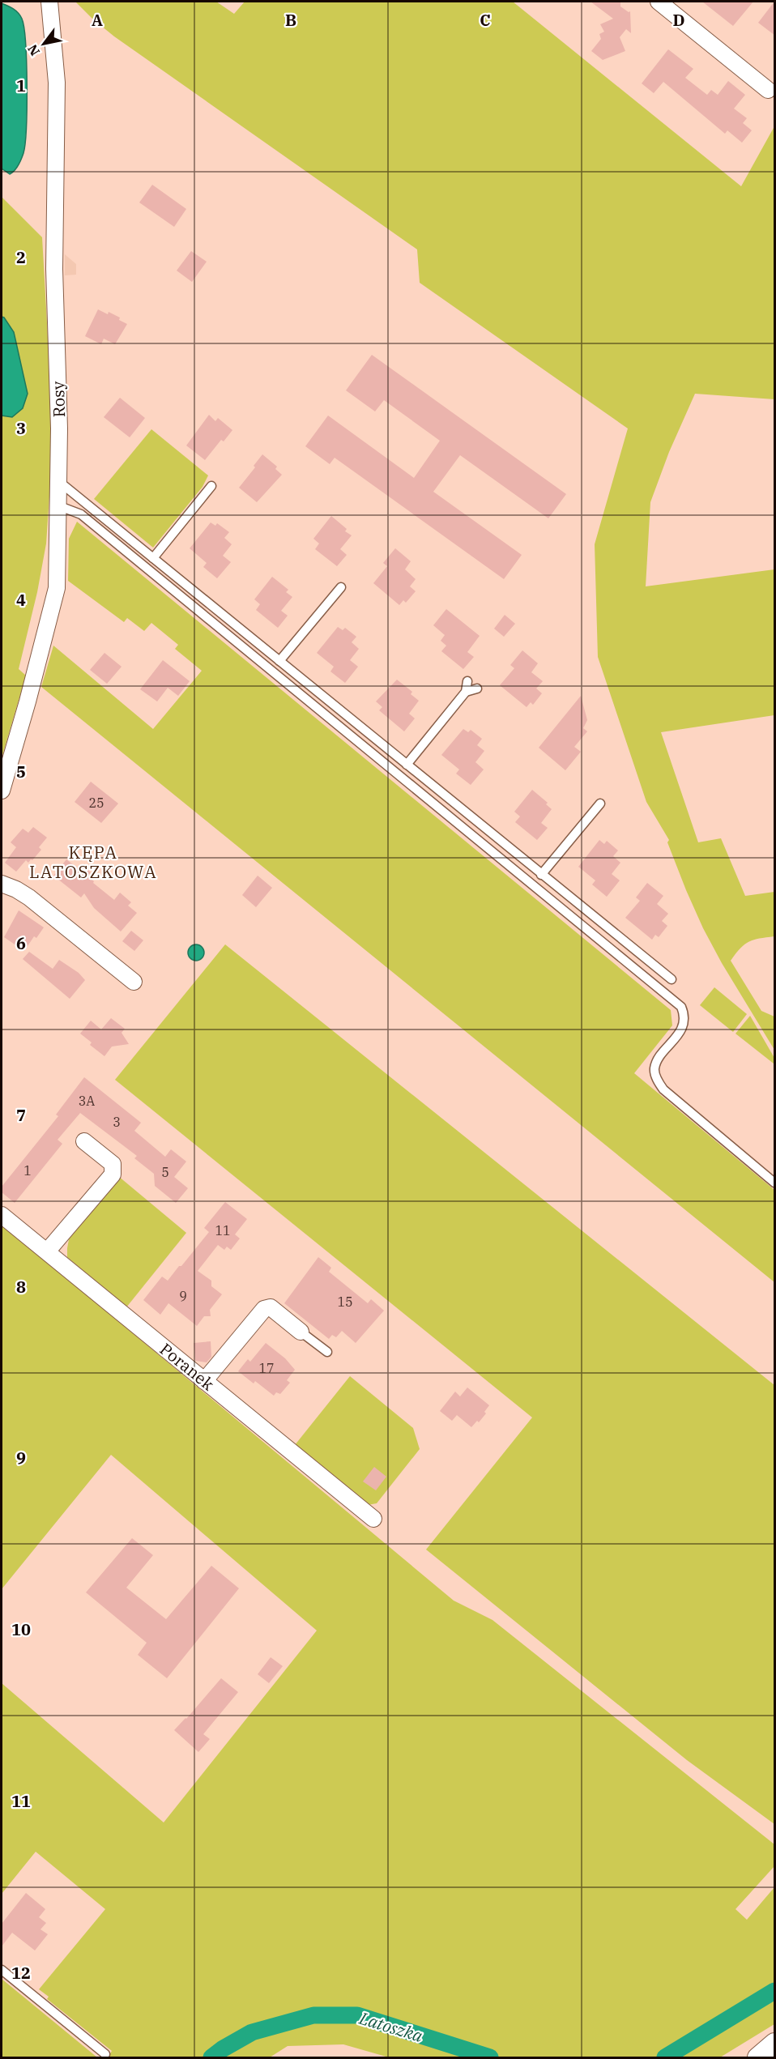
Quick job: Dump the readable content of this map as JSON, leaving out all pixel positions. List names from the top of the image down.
{
  "streets": {
    "street": ["Rosy", "Poranek"]
  },
  "districts": ["KĘPA LATOSZKOWA"],
  "water": ["Latoszka"],
  "house_numbers": [
    "25",
    "3A",
    "3",
    "1",
    "5",
    "11",
    "9",
    "15",
    "17"
  ],
  "north": "bottom left",
  "grid": {
    "columns": [
      "A",
      "B",
      "C",
      "D"
    ],
    "rows": [
      "1",
      "2",
      "3",
      "4",
      "5",
      "6",
      "7",
      "8",
      "9",
      "10",
      "11",
      "12"
    ]
  }
}
